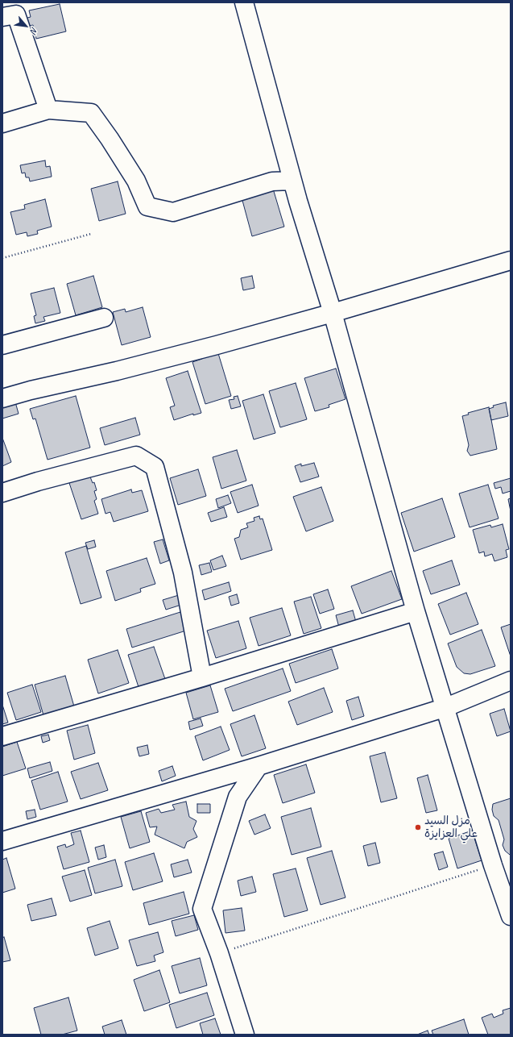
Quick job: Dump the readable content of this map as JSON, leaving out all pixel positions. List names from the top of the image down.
{
  "places": ["مزل السيد علي العزايزة"],
  "north": "bottom right"
}
